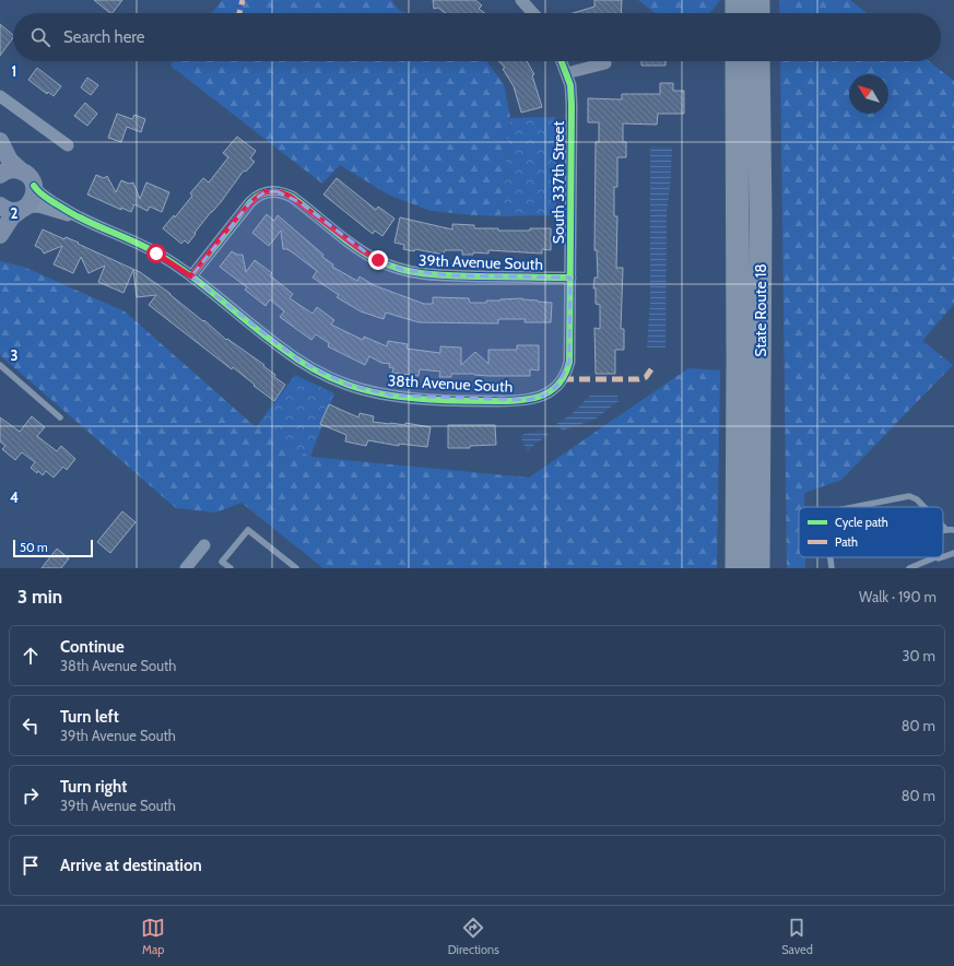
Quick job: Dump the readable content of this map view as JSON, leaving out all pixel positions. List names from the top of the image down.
{
  "streets": {
    "highway": ["State Route 18"],
    "street": ["South 337th Street", "39th Avenue South", "38th Avenue South"]
  },
  "crossings": [
    ["South 337th Street", "39th Avenue South"],
    ["South 337th Street", "38th Avenue South"],
    ["39th Avenue South", "38th Avenue South"]
  ],
  "legend": ["Cycle path", "Path"],
  "scale_bar": "50 m",
  "north": "top left",
  "page": {
    "search": "Search here",
    "scale": "50 m",
    "heading": ["3 min", "Walk · 190 m"],
    "list": [
      ["Continue", "38th Avenue South", "30 m"],
      ["Turn left", "39th Avenue South", "80 m"],
      ["Turn right", "39th Avenue South", "80 m"],
      "Arrive at destination"
    ],
    "nav": ["Map", "Directions", "Saved"]
  },
  "grid": {
    "rows": [
      "1",
      "2",
      "3",
      "4"
    ]
  }
}
